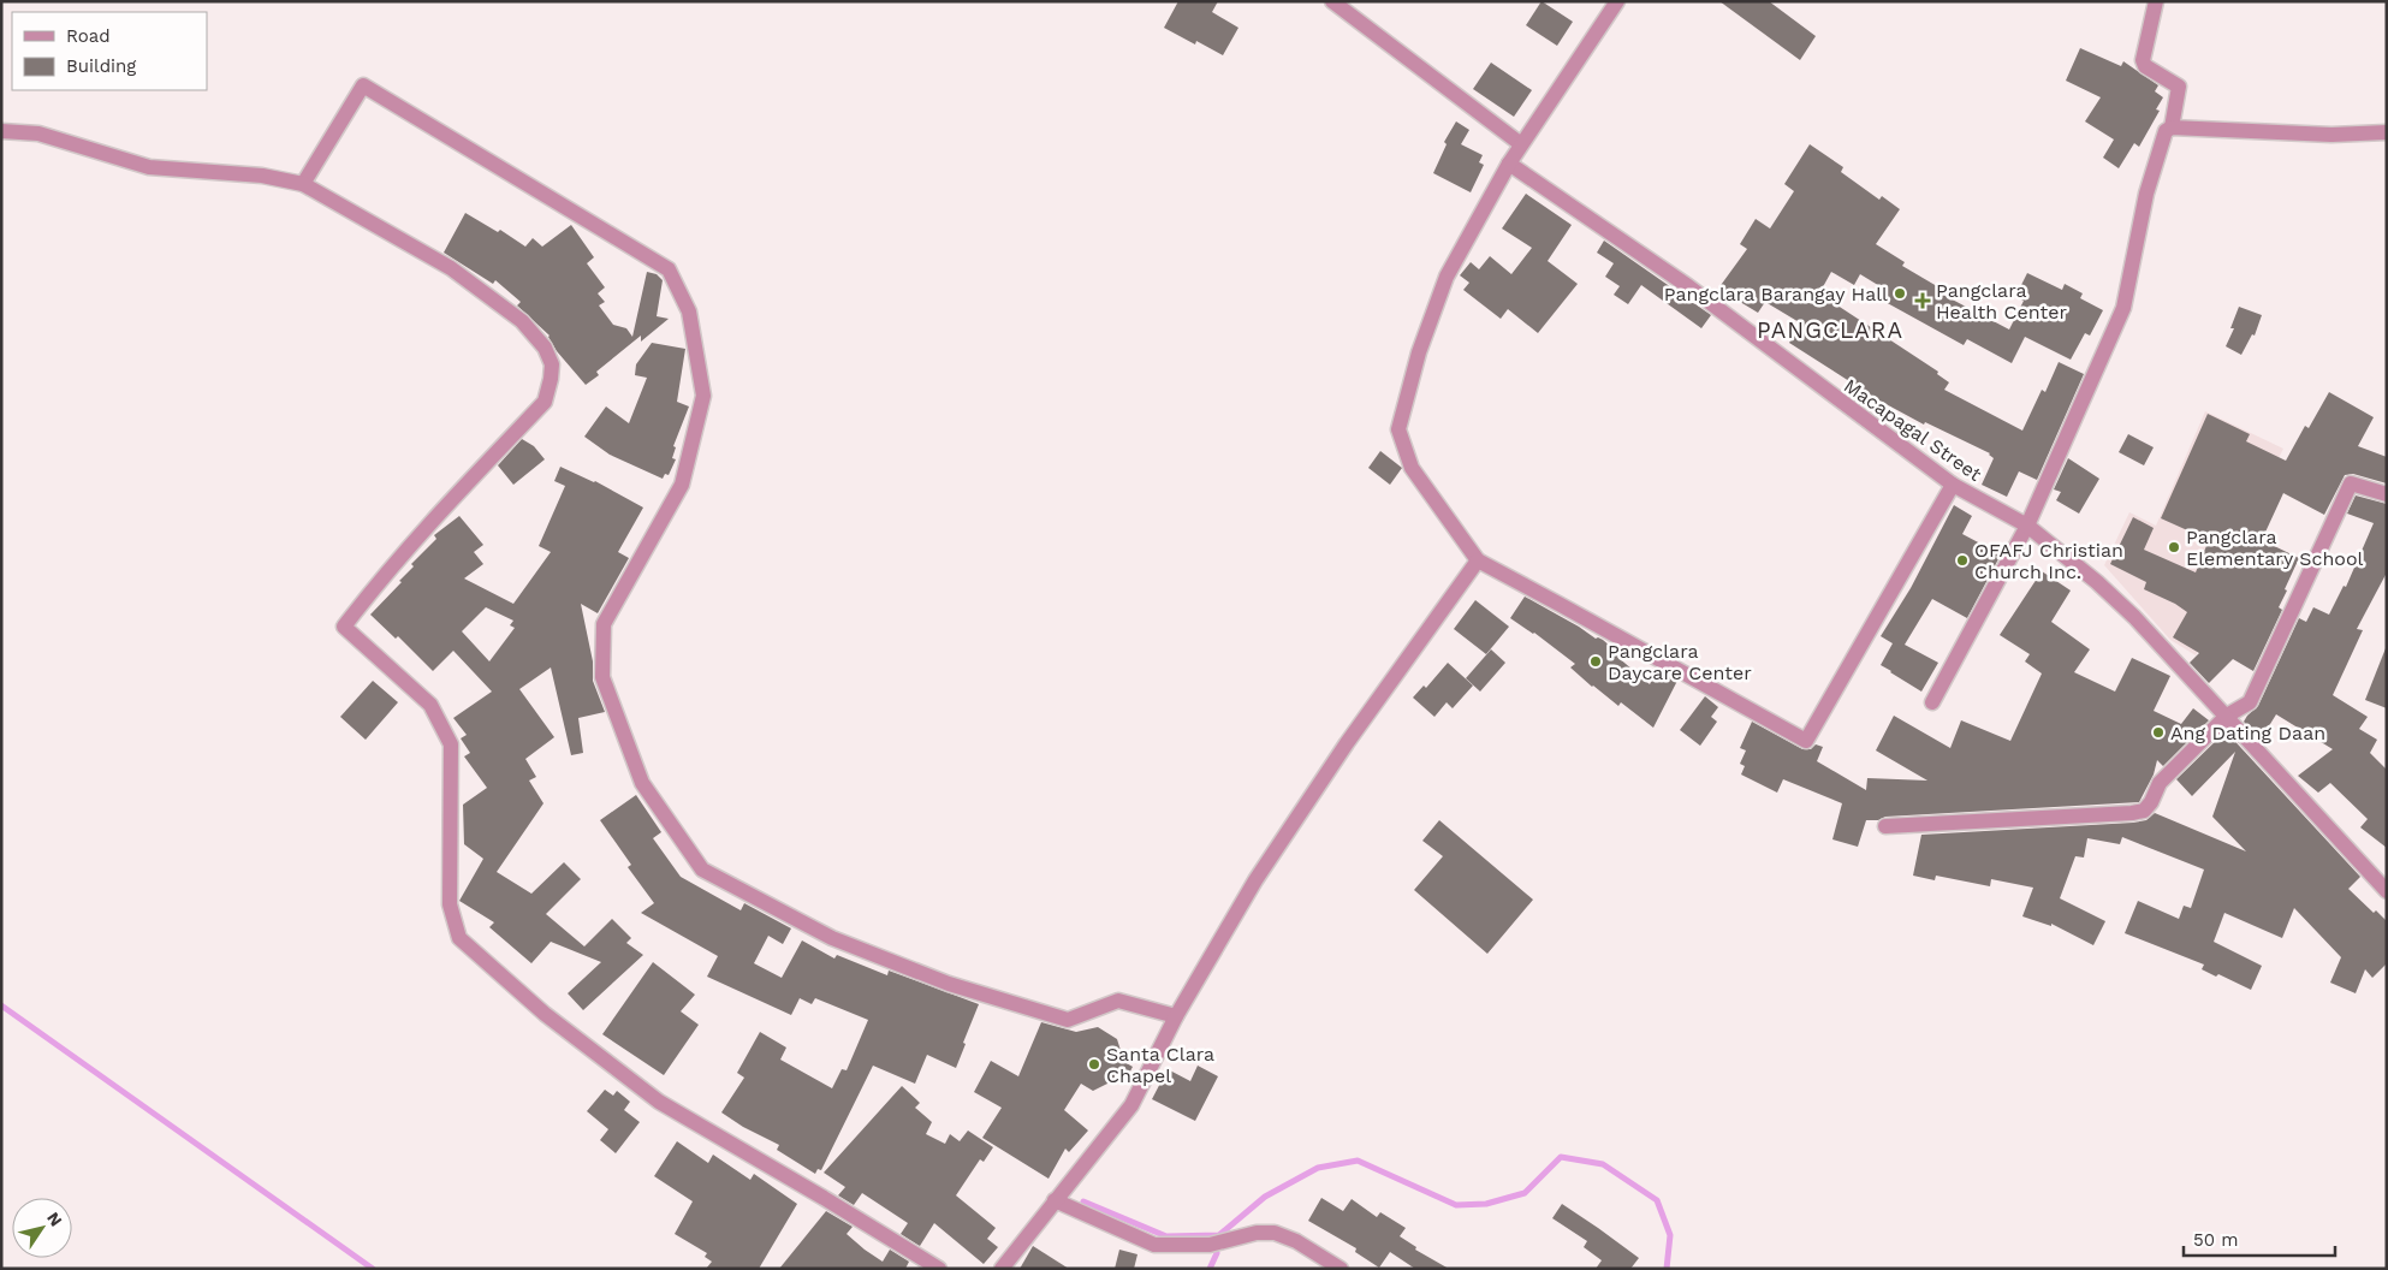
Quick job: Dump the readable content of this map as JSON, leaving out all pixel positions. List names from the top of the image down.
{
  "streets": {
    "street": ["Macapagal Street"]
  },
  "districts": ["PANGCLARA"],
  "places": {
    "other": [
      "Pangclara Barangay Hall",
      "Pangclara Elementary School",
      "OFAFJ Christian Church Inc.",
      "Pangclara Daycare Center",
      "Ang Dating Daan",
      "Santa Clara Chapel"
    ],
    "health": ["Pangclara Health Center"]
  },
  "legend": ["Road", "Building"],
  "scale_bar": "50 m",
  "north": "top right"
}
